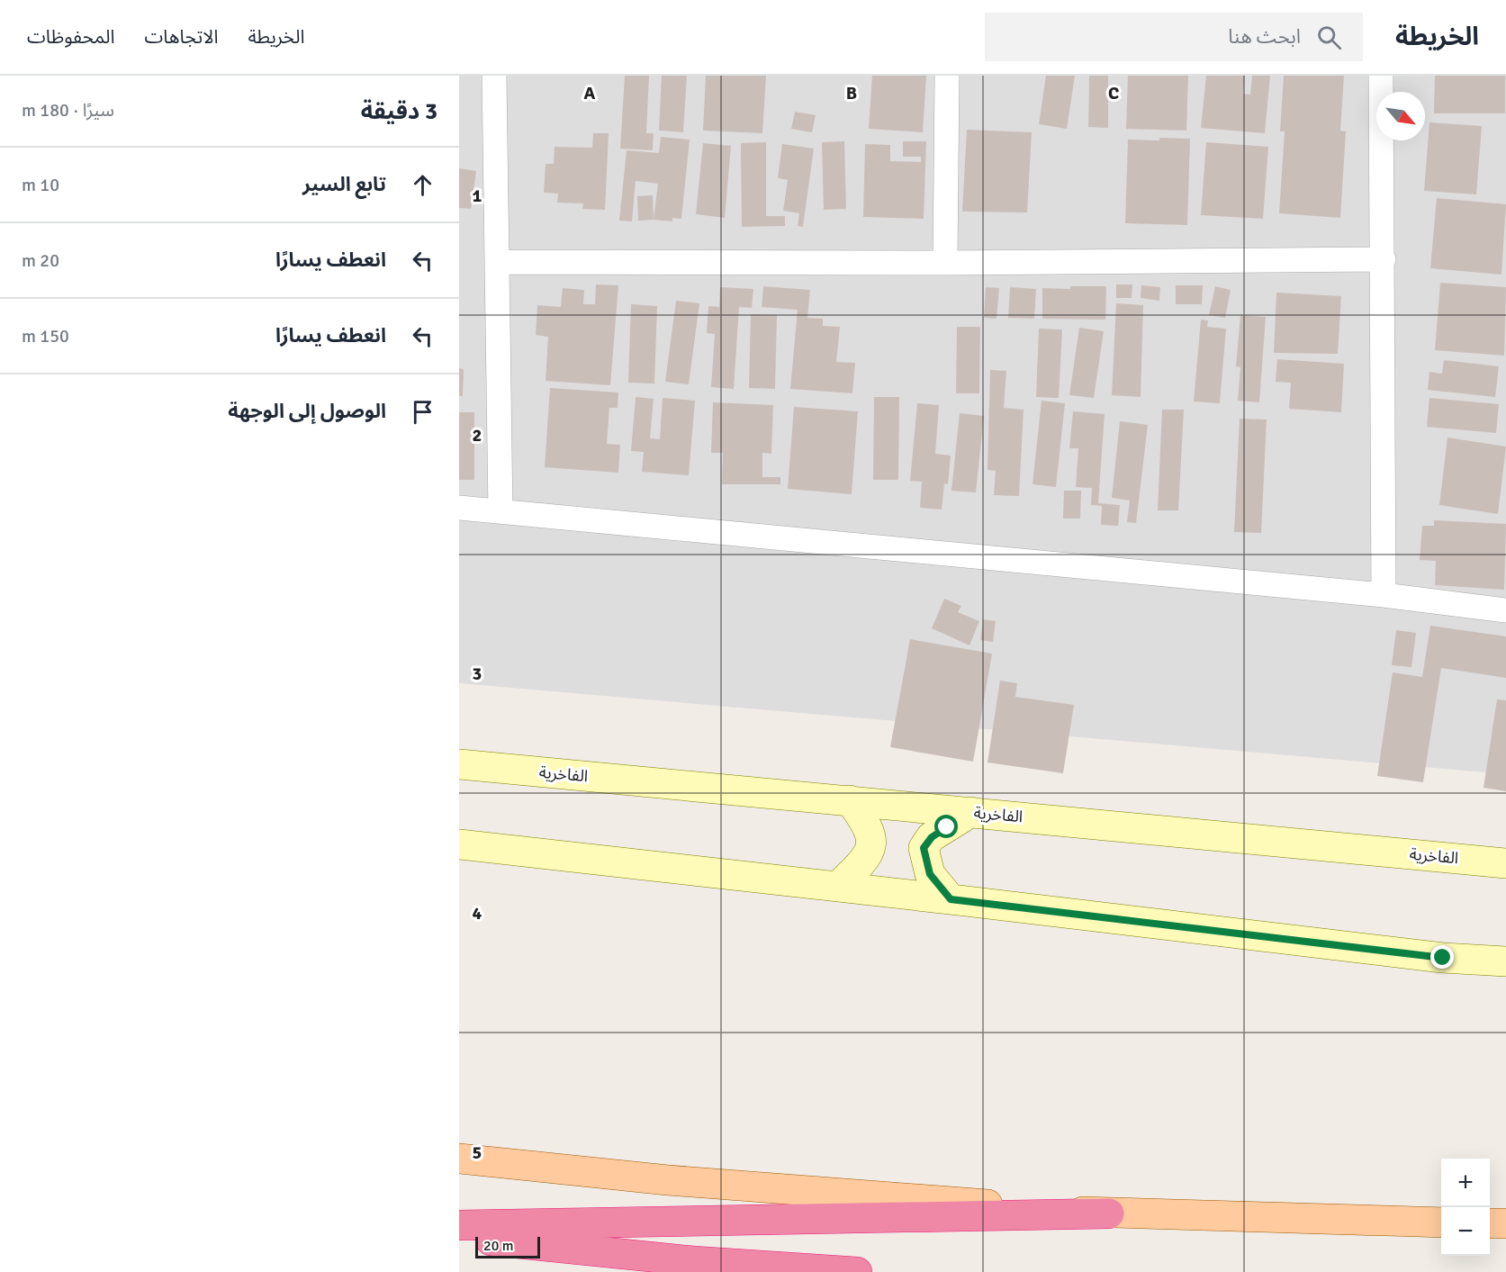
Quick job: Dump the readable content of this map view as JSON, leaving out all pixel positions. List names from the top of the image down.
{
  "streets": {
    "street": ["الفاخرية"]
  },
  "scale_bar": "20 m",
  "north": "bottom right",
  "page": {
    "header": "الخريطة",
    "search": "ابحث هنا",
    "nav": ["الخريطة", "الاتجاهات", "المحفوظات"],
    "heading": ["3 دقيقة", "سيرًا · 180 m"],
    "list": [
      ["تابع السير", "10 m"],
      ["انعطف يسارًا", "20 m"],
      ["انعطف يسارًا", "150 m"],
      "الوصول إلى الوجهة"
    ],
    "map_buttons": ["+", "−"],
    "scale": "20 m"
  },
  "grid": {
    "columns": ["A", "B", "C"],
    "rows": [
      "1",
      "2",
      "3",
      "4",
      "5"
    ]
  }
}
